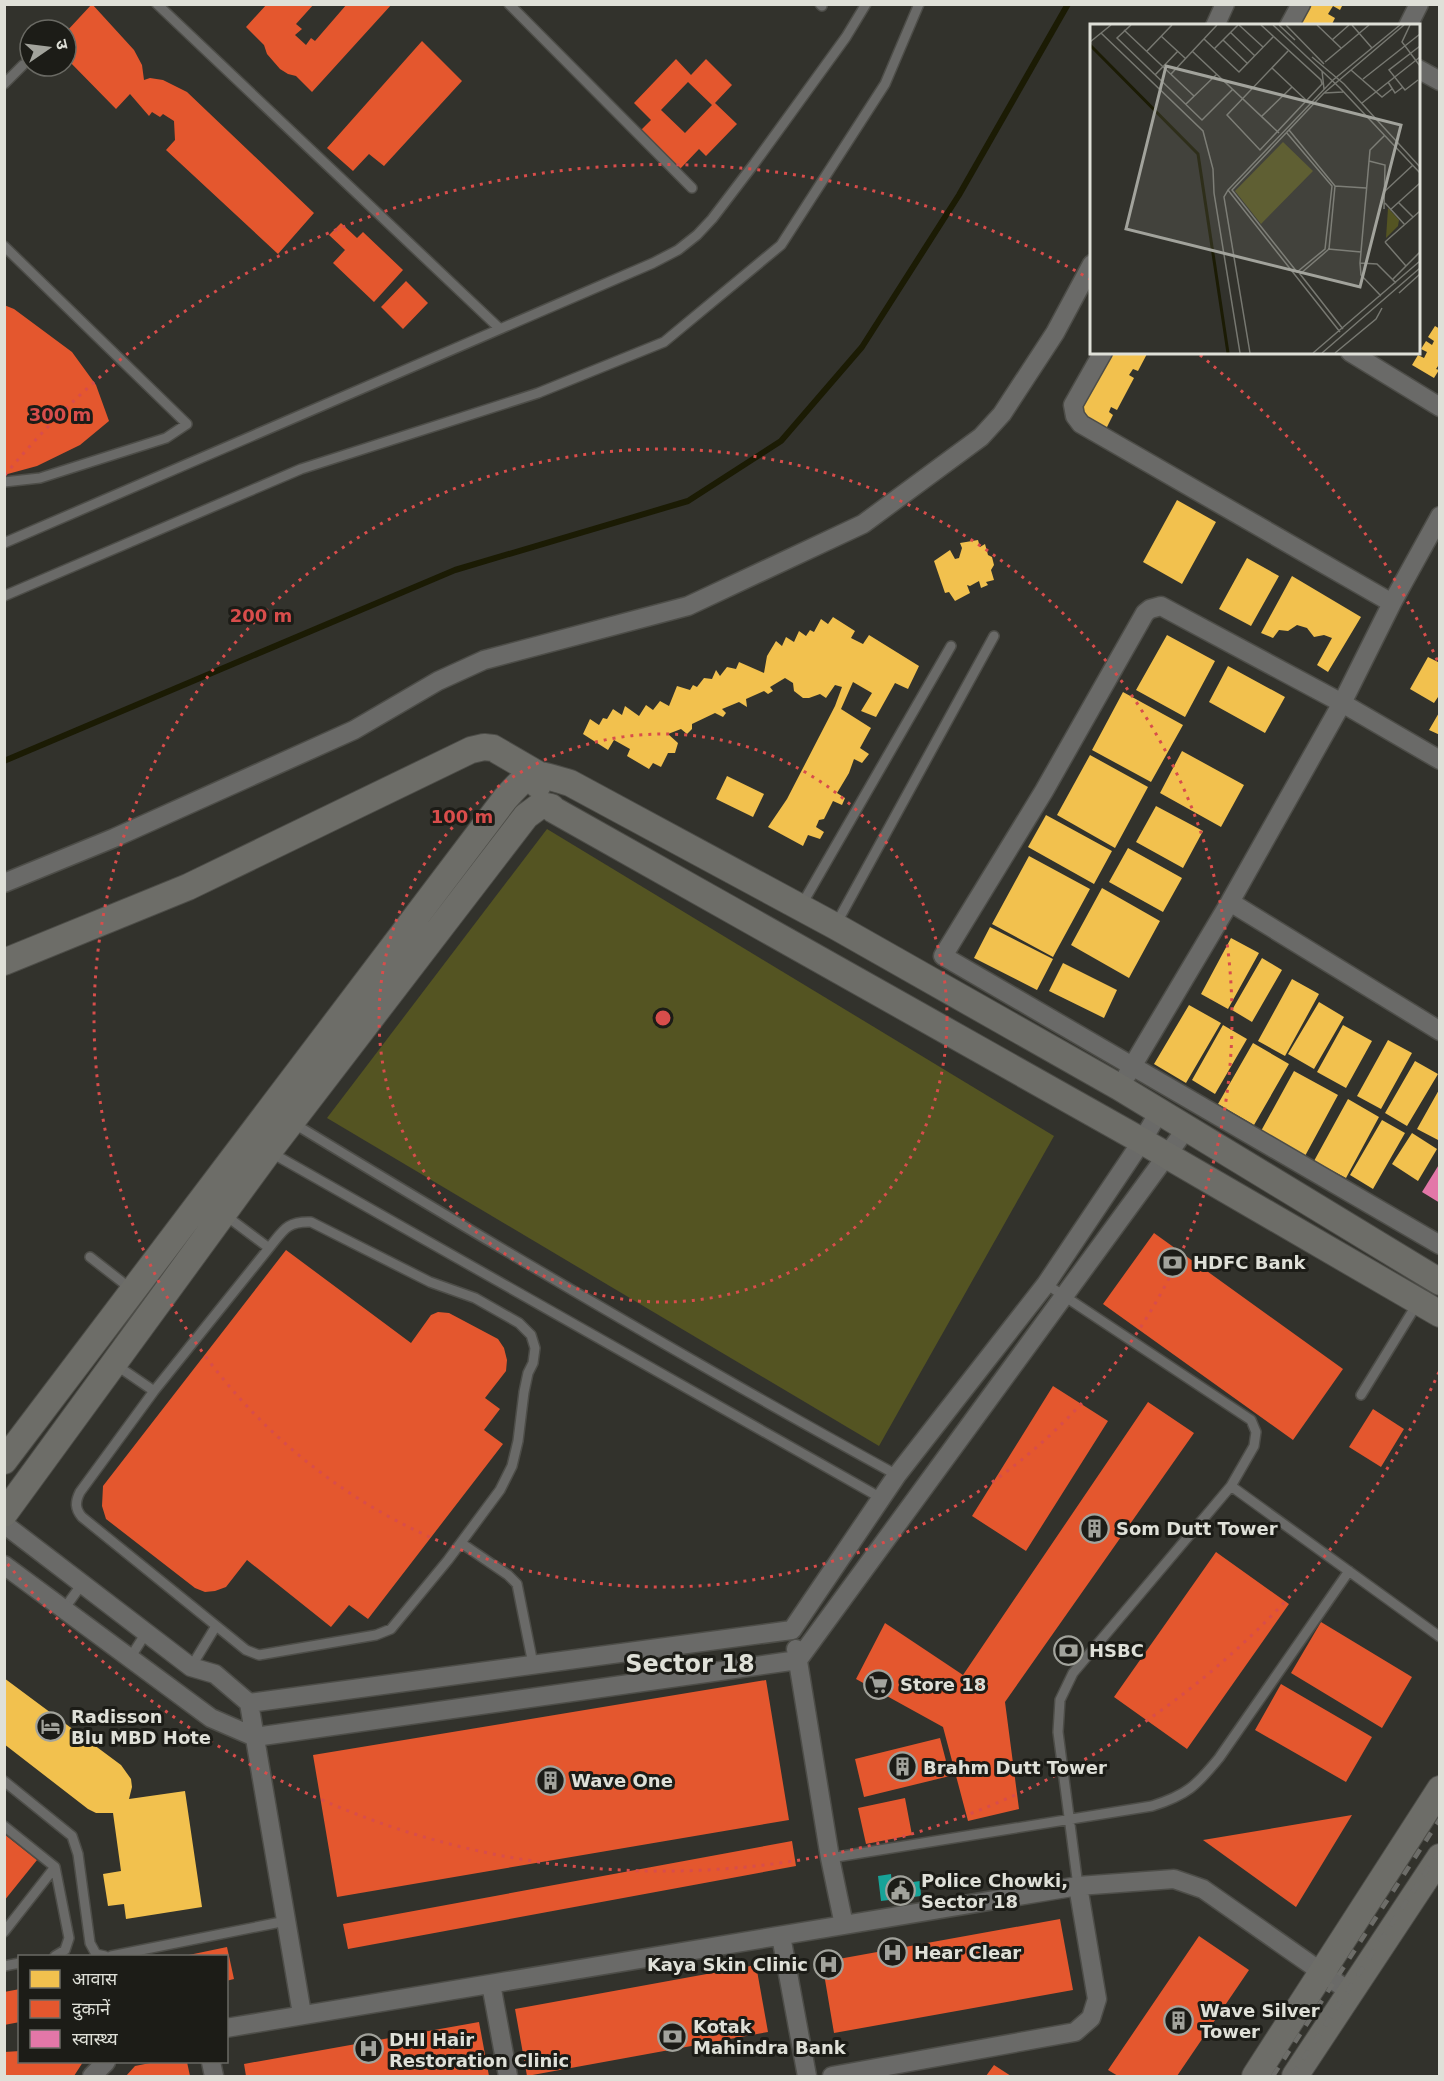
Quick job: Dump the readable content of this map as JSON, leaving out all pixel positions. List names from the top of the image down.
{
  "districts": ["Sector 18"],
  "places": {
    "bank": ["HDFC Bank", "HSBC", "Kotak Mahindra Bank"],
    "building": [
      "Som Dutt Tower",
      "Brahm Dutt Tower",
      "Wave One",
      "Wave Silver Tower"
    ],
    "supermarket": ["Store 18"],
    "hotel": ["Radisson Blu MBD Hote"],
    "public building": ["Police Chowki, Sector 18"],
    "hospital": ["Hear Clear", "Kaya Skin Clinic", "DHI Hair Restoration Clinic"]
  },
  "legend": ["आवास", "दुकानें", "स्वास्थ्य"],
  "north": "right",
  "rings": ["300 m", "200 m", "100 m"]
}
